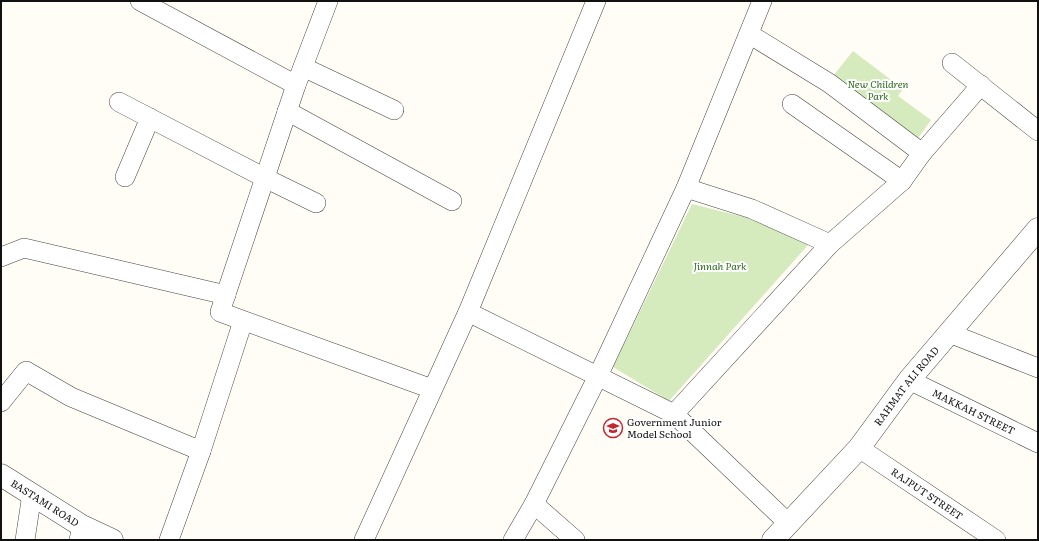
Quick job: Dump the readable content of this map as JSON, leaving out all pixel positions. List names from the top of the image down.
{
  "streets": {
    "street": [
      "RAHMAT ALI ROAD",
      "MAKKAH STREET",
      "RAJPUT STREET",
      "BASTAMI ROAD"
    ]
  },
  "crossings": [
    ["RAHMAT ALI ROAD", "MAKKAH STREET"],
    ["RAHMAT ALI ROAD", "RAJPUT STREET"]
  ],
  "parks": ["New Children Park", "Jinnah Park"],
  "places": {
    "school or university": ["Government Junior Model School"]
  }
}
